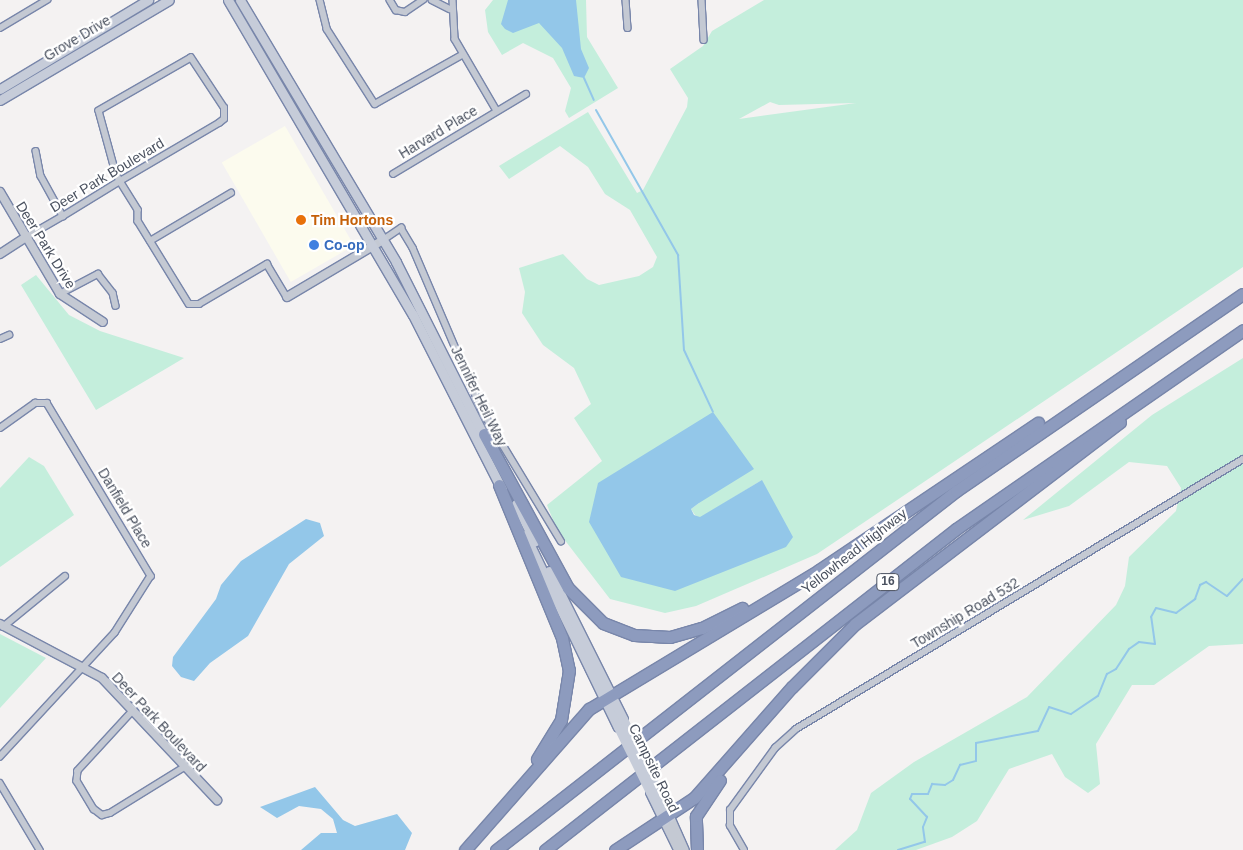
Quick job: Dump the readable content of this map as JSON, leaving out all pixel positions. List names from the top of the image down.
{
  "streets": {
    "highway": ["Yellowhead Highway", "16"],
    "main road": ["Grove Drive", "Jennifer Heil Way", "Campsite Road"],
    "street": [
      "Harvard Place",
      "Deer Park Boulevard",
      "Deer Park Drive",
      "Danfield Place",
      "Township Road 532"
    ]
  },
  "crossings": [
    ["Deer Park Boulevard", "Deer Park Drive"],
    ["Deer Park Boulevard", "Danfield Place"],
    ["Jennifer Heil Way", "Campsite Road"]
  ],
  "places": ["Tim Hortons", "Co-op"]
}
